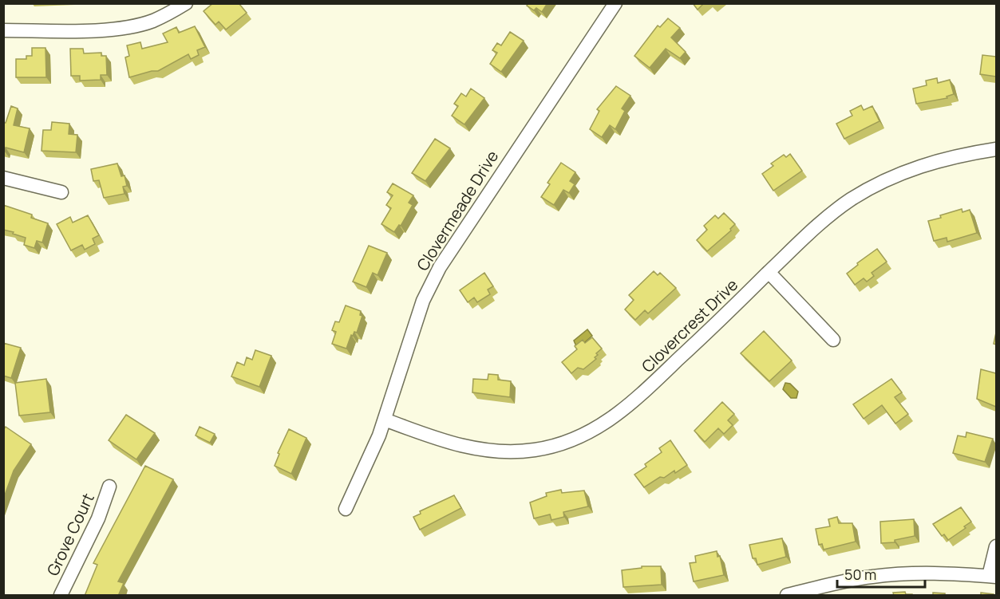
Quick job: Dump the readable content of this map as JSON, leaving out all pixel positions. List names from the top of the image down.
{
  "streets": {
    "street": ["Clovermeade Drive", "Clovercrest Drive", "Grove Court"]
  },
  "crossings": [
    ["Clovermeade Drive", "Clovercrest Drive"]
  ],
  "scale_bar": "50 m"
}
